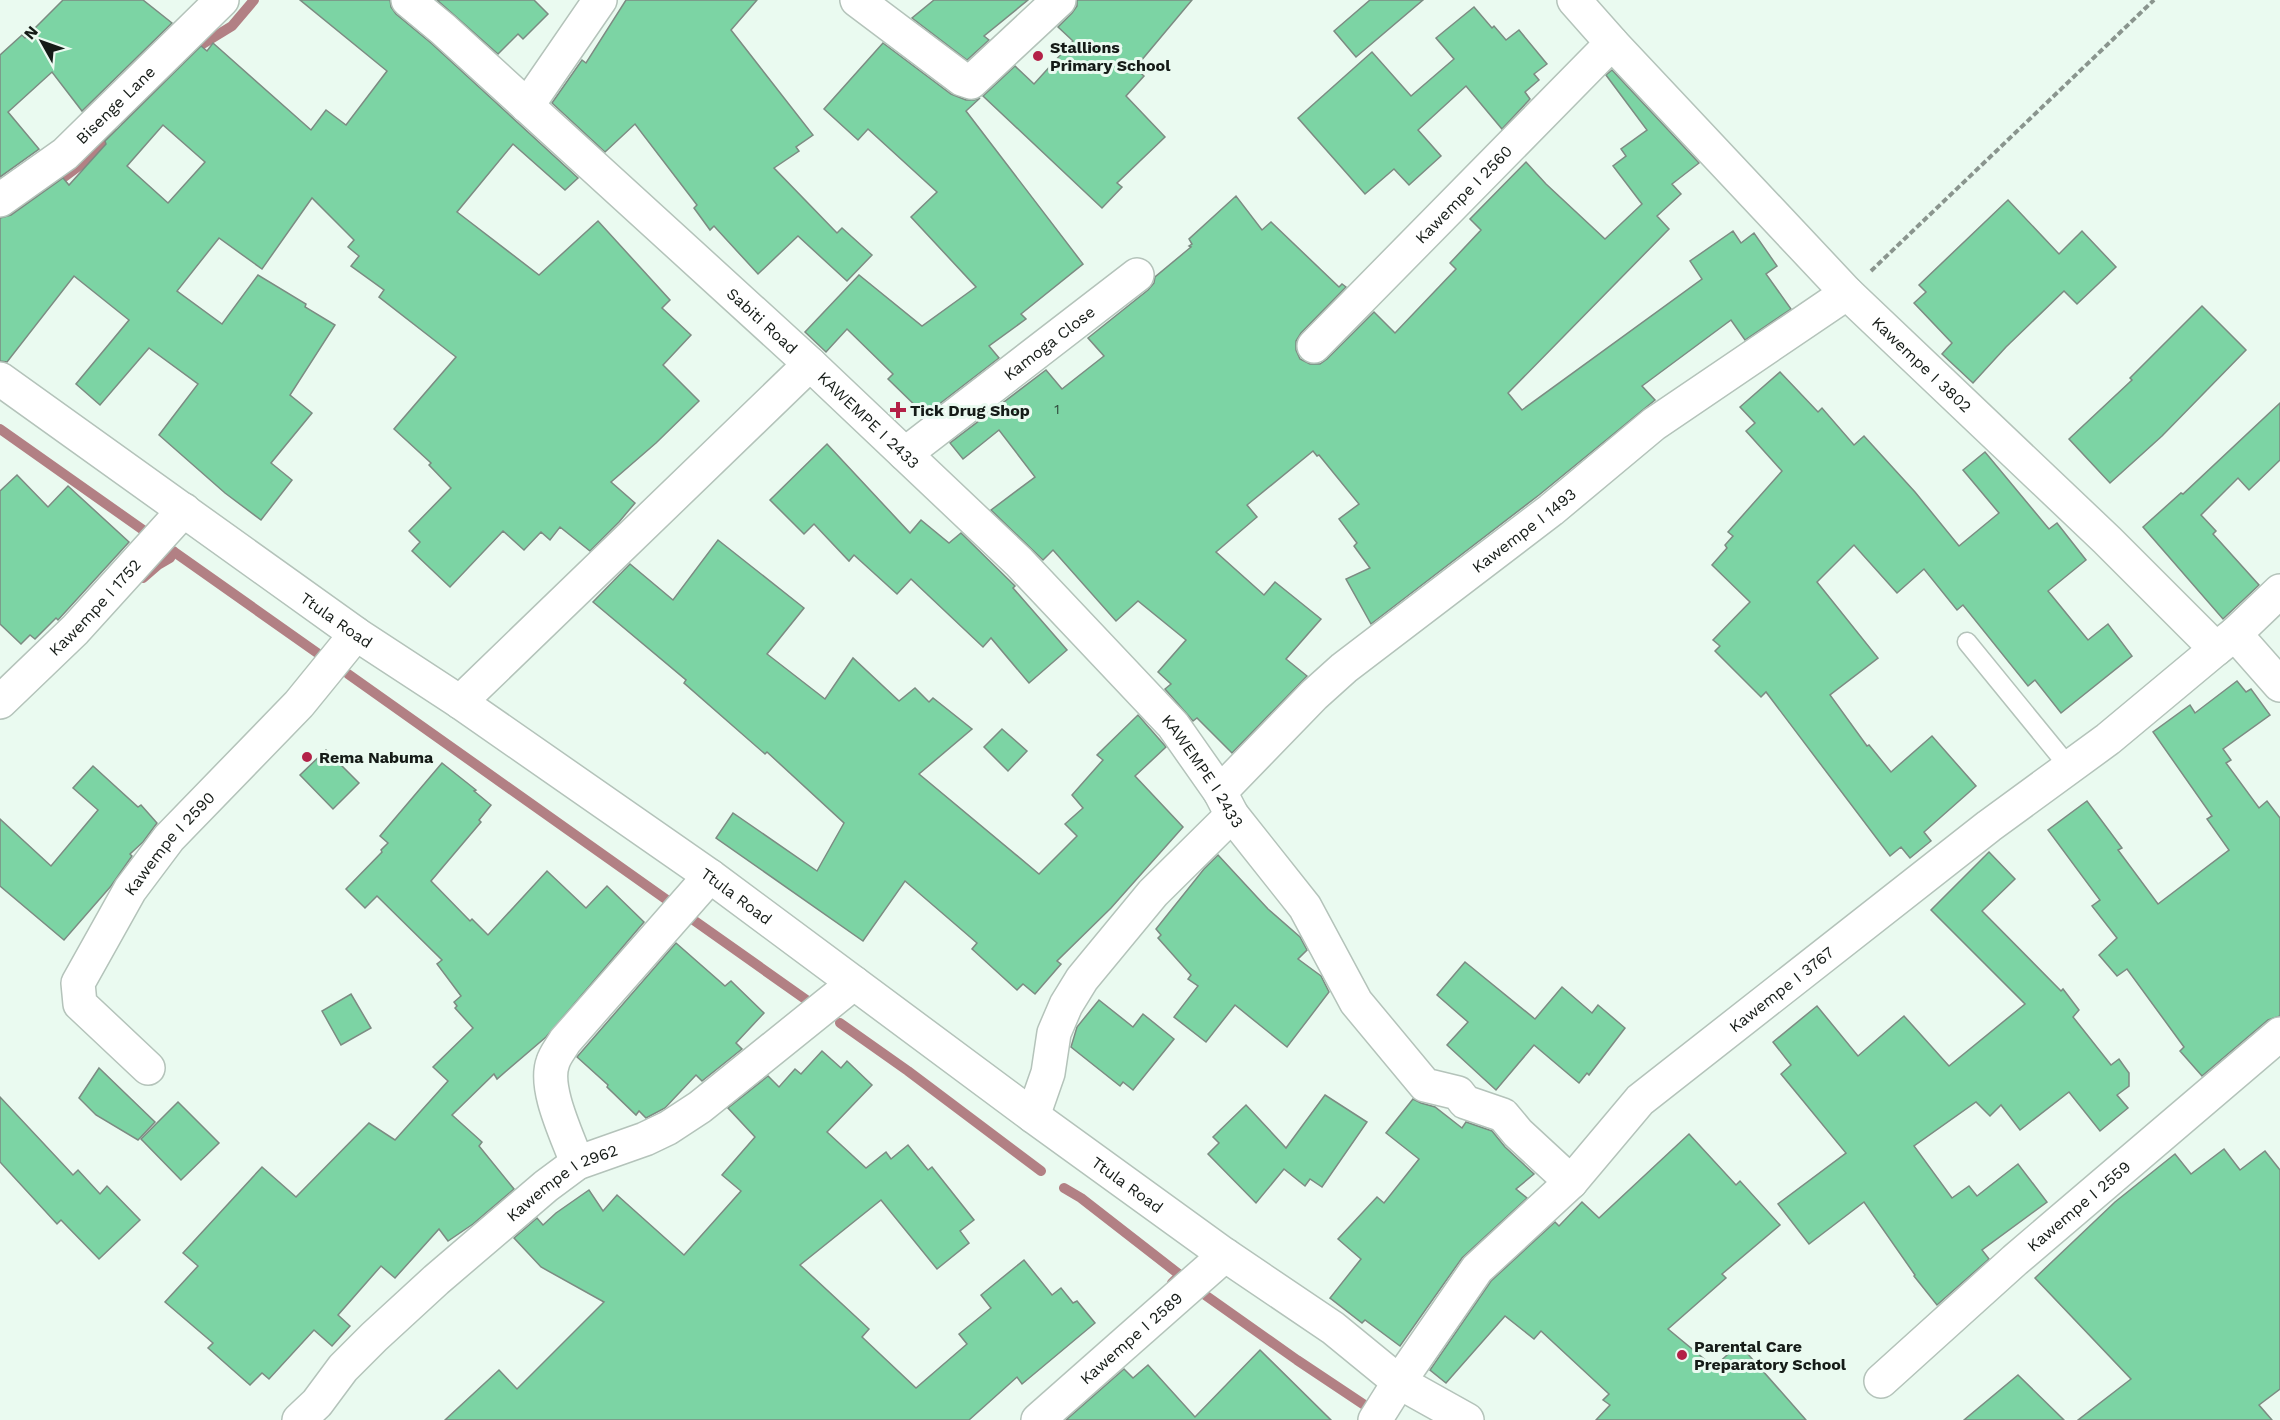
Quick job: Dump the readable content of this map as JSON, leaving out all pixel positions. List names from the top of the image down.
{
  "streets": {
    "street": [
      "Bisenge Lane",
      "Kawempe I 2560",
      "Sabiti Road",
      "Kamoga Close",
      "Kawempe I 3802",
      "KAWEMPE I 2433",
      "Kawempe I 1493",
      "Kawempe I 1752",
      "Ttula Road",
      "Kawempe I 2590",
      "Kawempe I 3767",
      "Kawempe I 2962",
      "Kawempe I 2559",
      "Kawempe I 2589"
    ]
  },
  "crossings": [
    ["Kawempe I 2560", "Kawempe I 3802"],
    ["Sabiti Road", "KAWEMPE I 2433"],
    ["Sabiti Road", "Ttula Road"],
    ["Kamoga Close", "KAWEMPE I 2433"],
    ["Kawempe I 3802", "Kawempe I 1493"],
    ["Kawempe I 3802", "Kawempe I 3767"],
    ["KAWEMPE I 2433", "Kawempe I 1493"],
    ["KAWEMPE I 2433", "Kawempe I 3767"],
    ["Kawempe I 1493", "Ttula Road"],
    ["Kawempe I 1752", "Ttula Road"],
    ["Ttula Road", "Kawempe I 2590"],
    ["Ttula Road", "Kawempe I 3767"],
    ["Ttula Road", "Kawempe I 2962"],
    ["Ttula Road", "Kawempe I 2589"]
  ],
  "places": {
    "other": ["Stallions Primary School", "Rema Nabuma", "Parental Care Preparatory School"],
    "health": ["Tick Drug Shop"]
  },
  "house_numbers": ["1"],
  "north": "top left"
}
